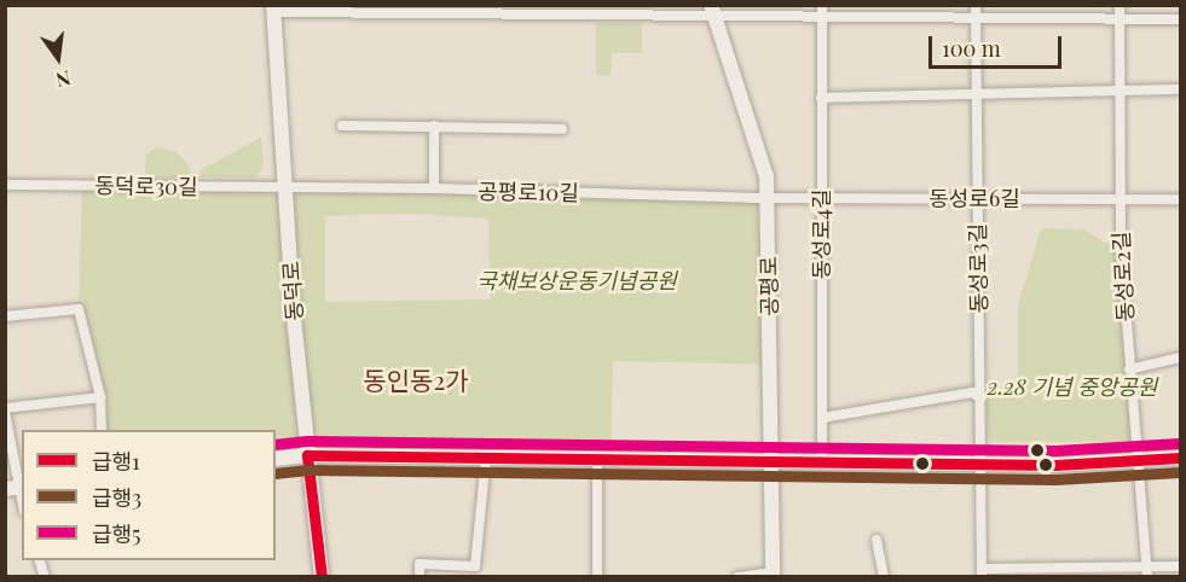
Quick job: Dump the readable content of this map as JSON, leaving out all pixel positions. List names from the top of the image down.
{
  "streets": {
    "main road": ["공평로", "동덕로"],
    "street": [
      "동덕로30길",
      "공평로10길",
      "동성로6길",
      "동성로4길",
      "동성로3길",
      "동성로2길"
    ]
  },
  "crossings": [
    ["동덕로30길", "공평로10길"],
    ["동덕로30길", "동덕로"],
    ["공평로10길", "동성로6길"],
    ["공평로10길", "공평로"],
    ["공평로10길", "동덕로"],
    ["동성로6길", "동성로4길"],
    ["동성로6길", "동성로3길"],
    ["동성로6길", "동성로2길"],
    ["동성로6길", "공평로"]
  ],
  "districts": ["동인동2가"],
  "parks": ["국채보상운동기념공원", "2.28 기념 중앙공원"],
  "lines": ["transit line 급행5", "transit line 급행1", "transit line 급행3"],
  "legend": ["급행1", "급행3", "급행5"],
  "scale_bar": "100 m",
  "north": "bottom"
}
